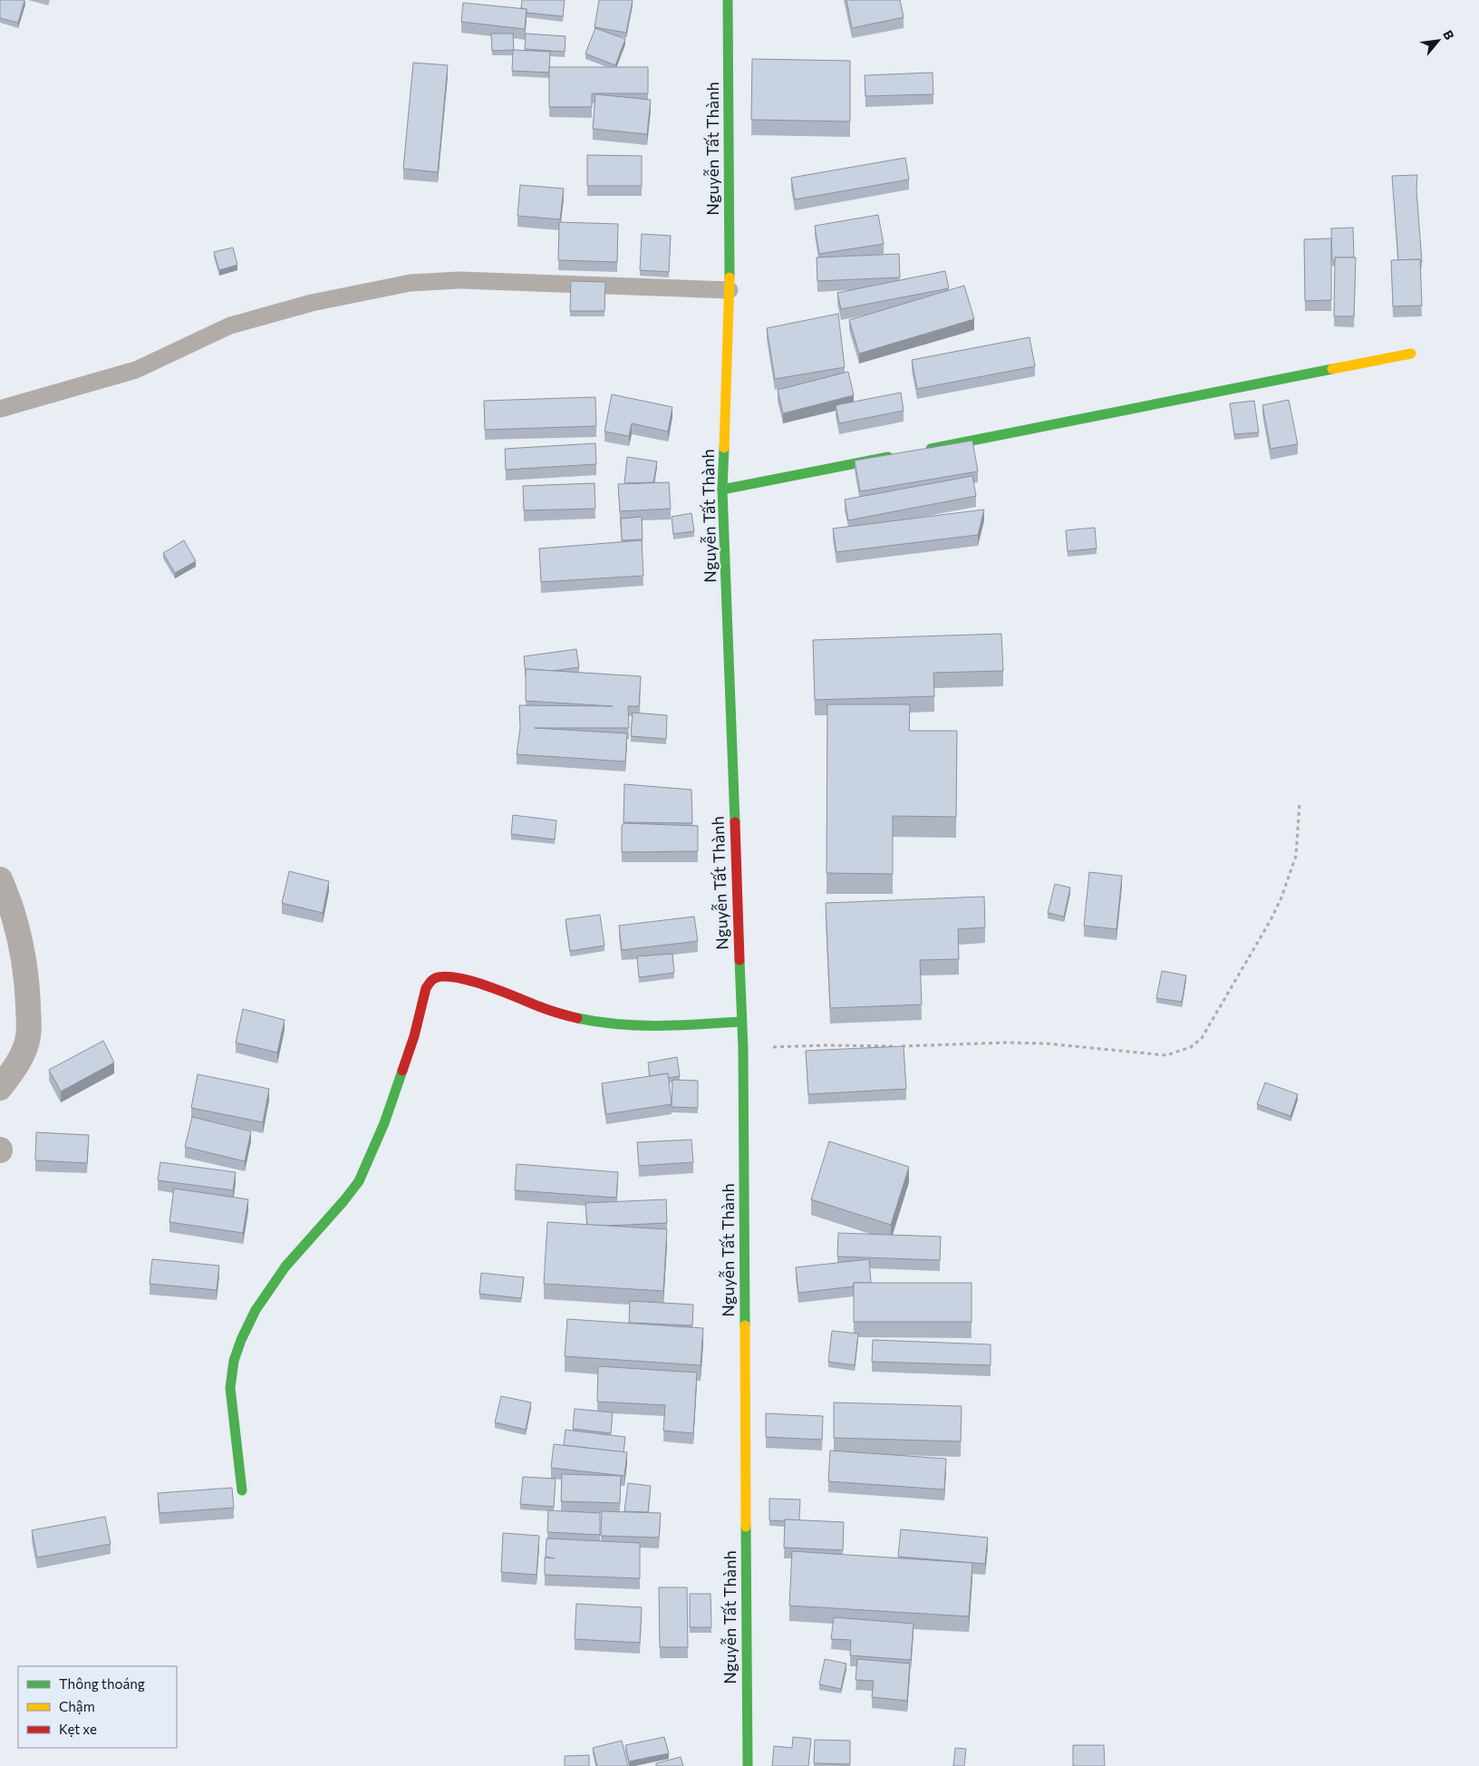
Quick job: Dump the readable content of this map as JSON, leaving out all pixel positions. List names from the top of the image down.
{
  "streets": {
    "main road": ["Nguyễn Tất Thành"]
  },
  "legend": ["Thông thoáng", "Chậm", "Kẹt xe"],
  "north": "top right"
}
